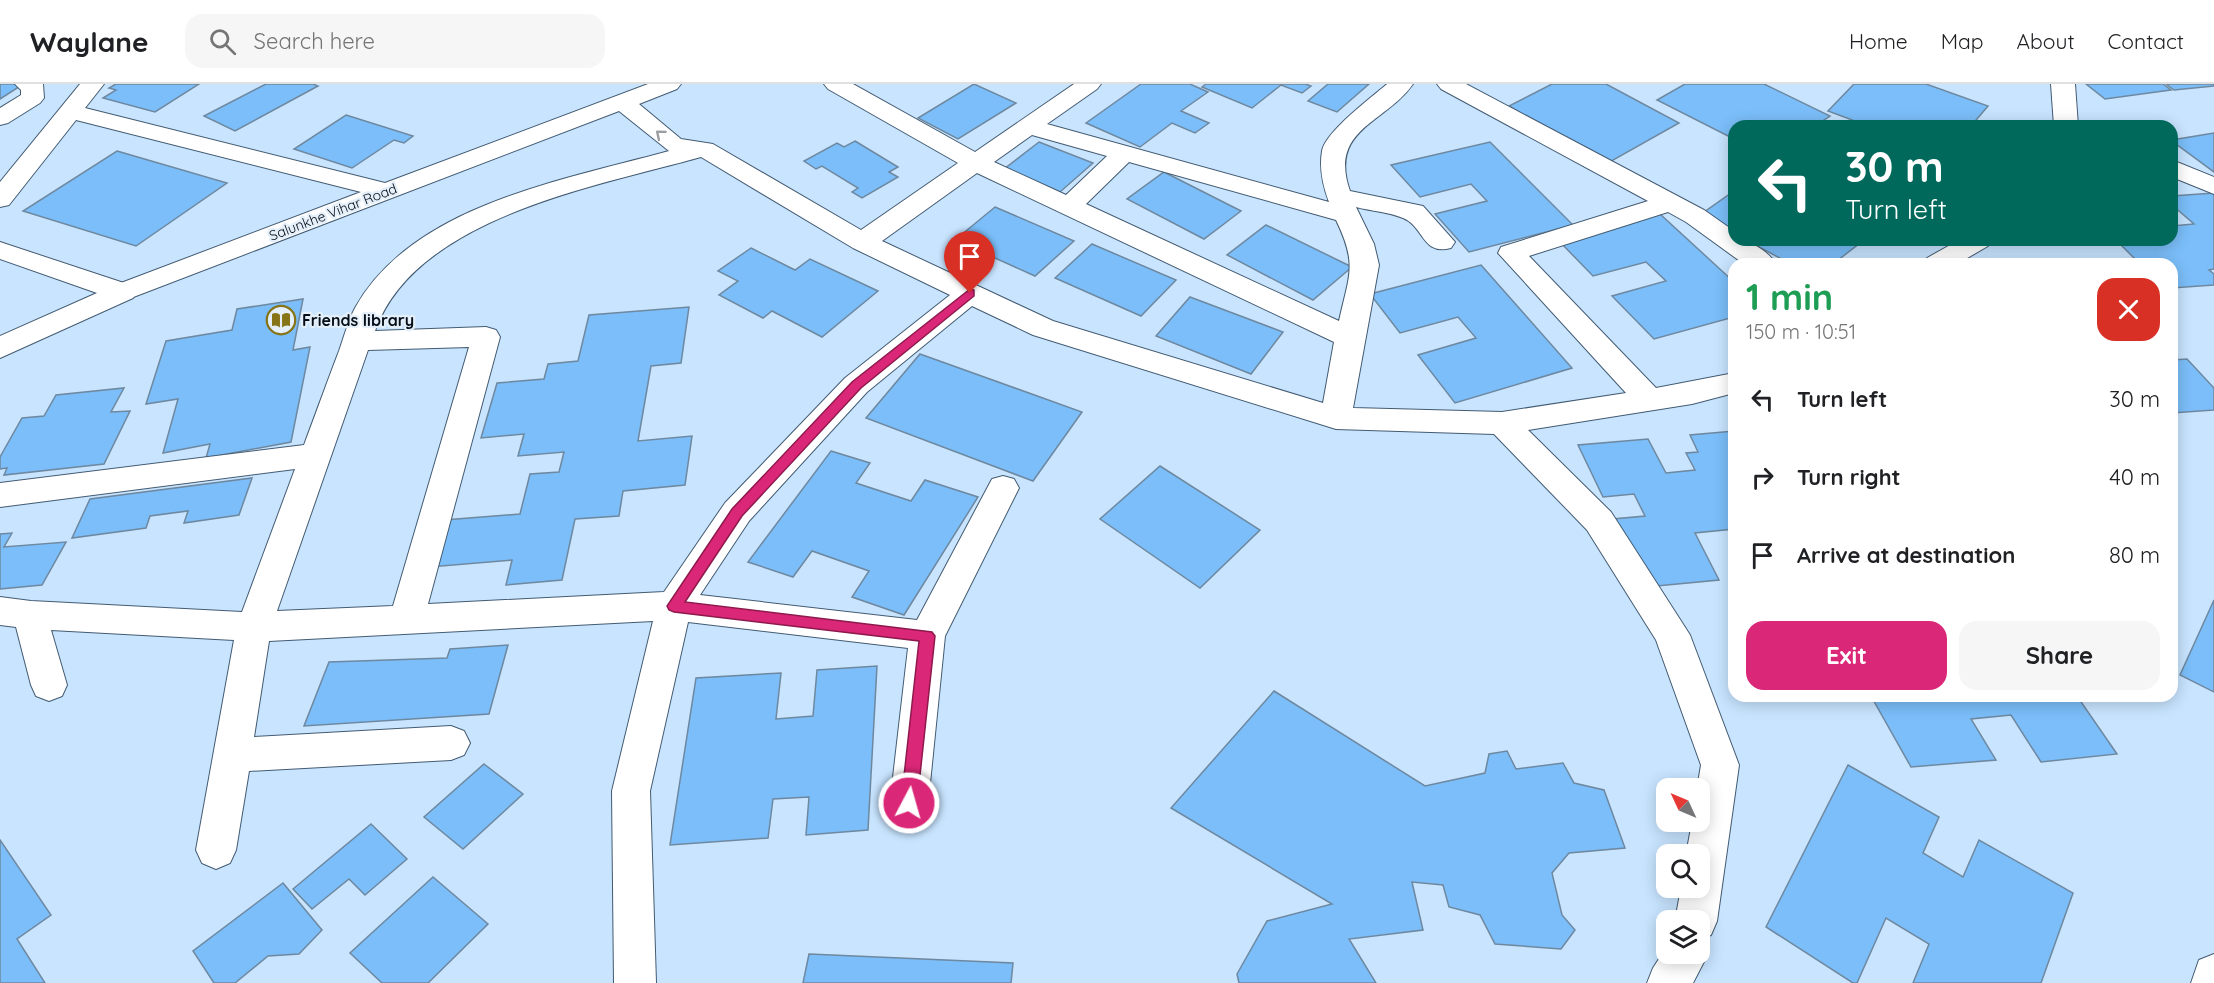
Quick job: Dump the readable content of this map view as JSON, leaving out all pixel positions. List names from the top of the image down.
{
  "streets": {
    "street": ["Salunkhe Vihar Road"]
  },
  "places": {
    "library": ["Friends library"]
  },
  "north": "top left",
  "page": {
    "header": "Waylane",
    "search": "Search here",
    "nav": [
      "Home",
      "Map",
      "About",
      "Contact"
    ],
    "turn": ["30 m", "Turn left"],
    "heading": ["1 min", "150 m · 10:51"],
    "list": [
      {
        "name": "Turn left",
        "value": "30 m"
      },
      {
        "name": "Turn right",
        "value": "40 m"
      },
      {
        "name": "Arrive at destination",
        "value": "80 m"
      }
    ],
    "buttons": ["Exit", "Share"]
  }
}
